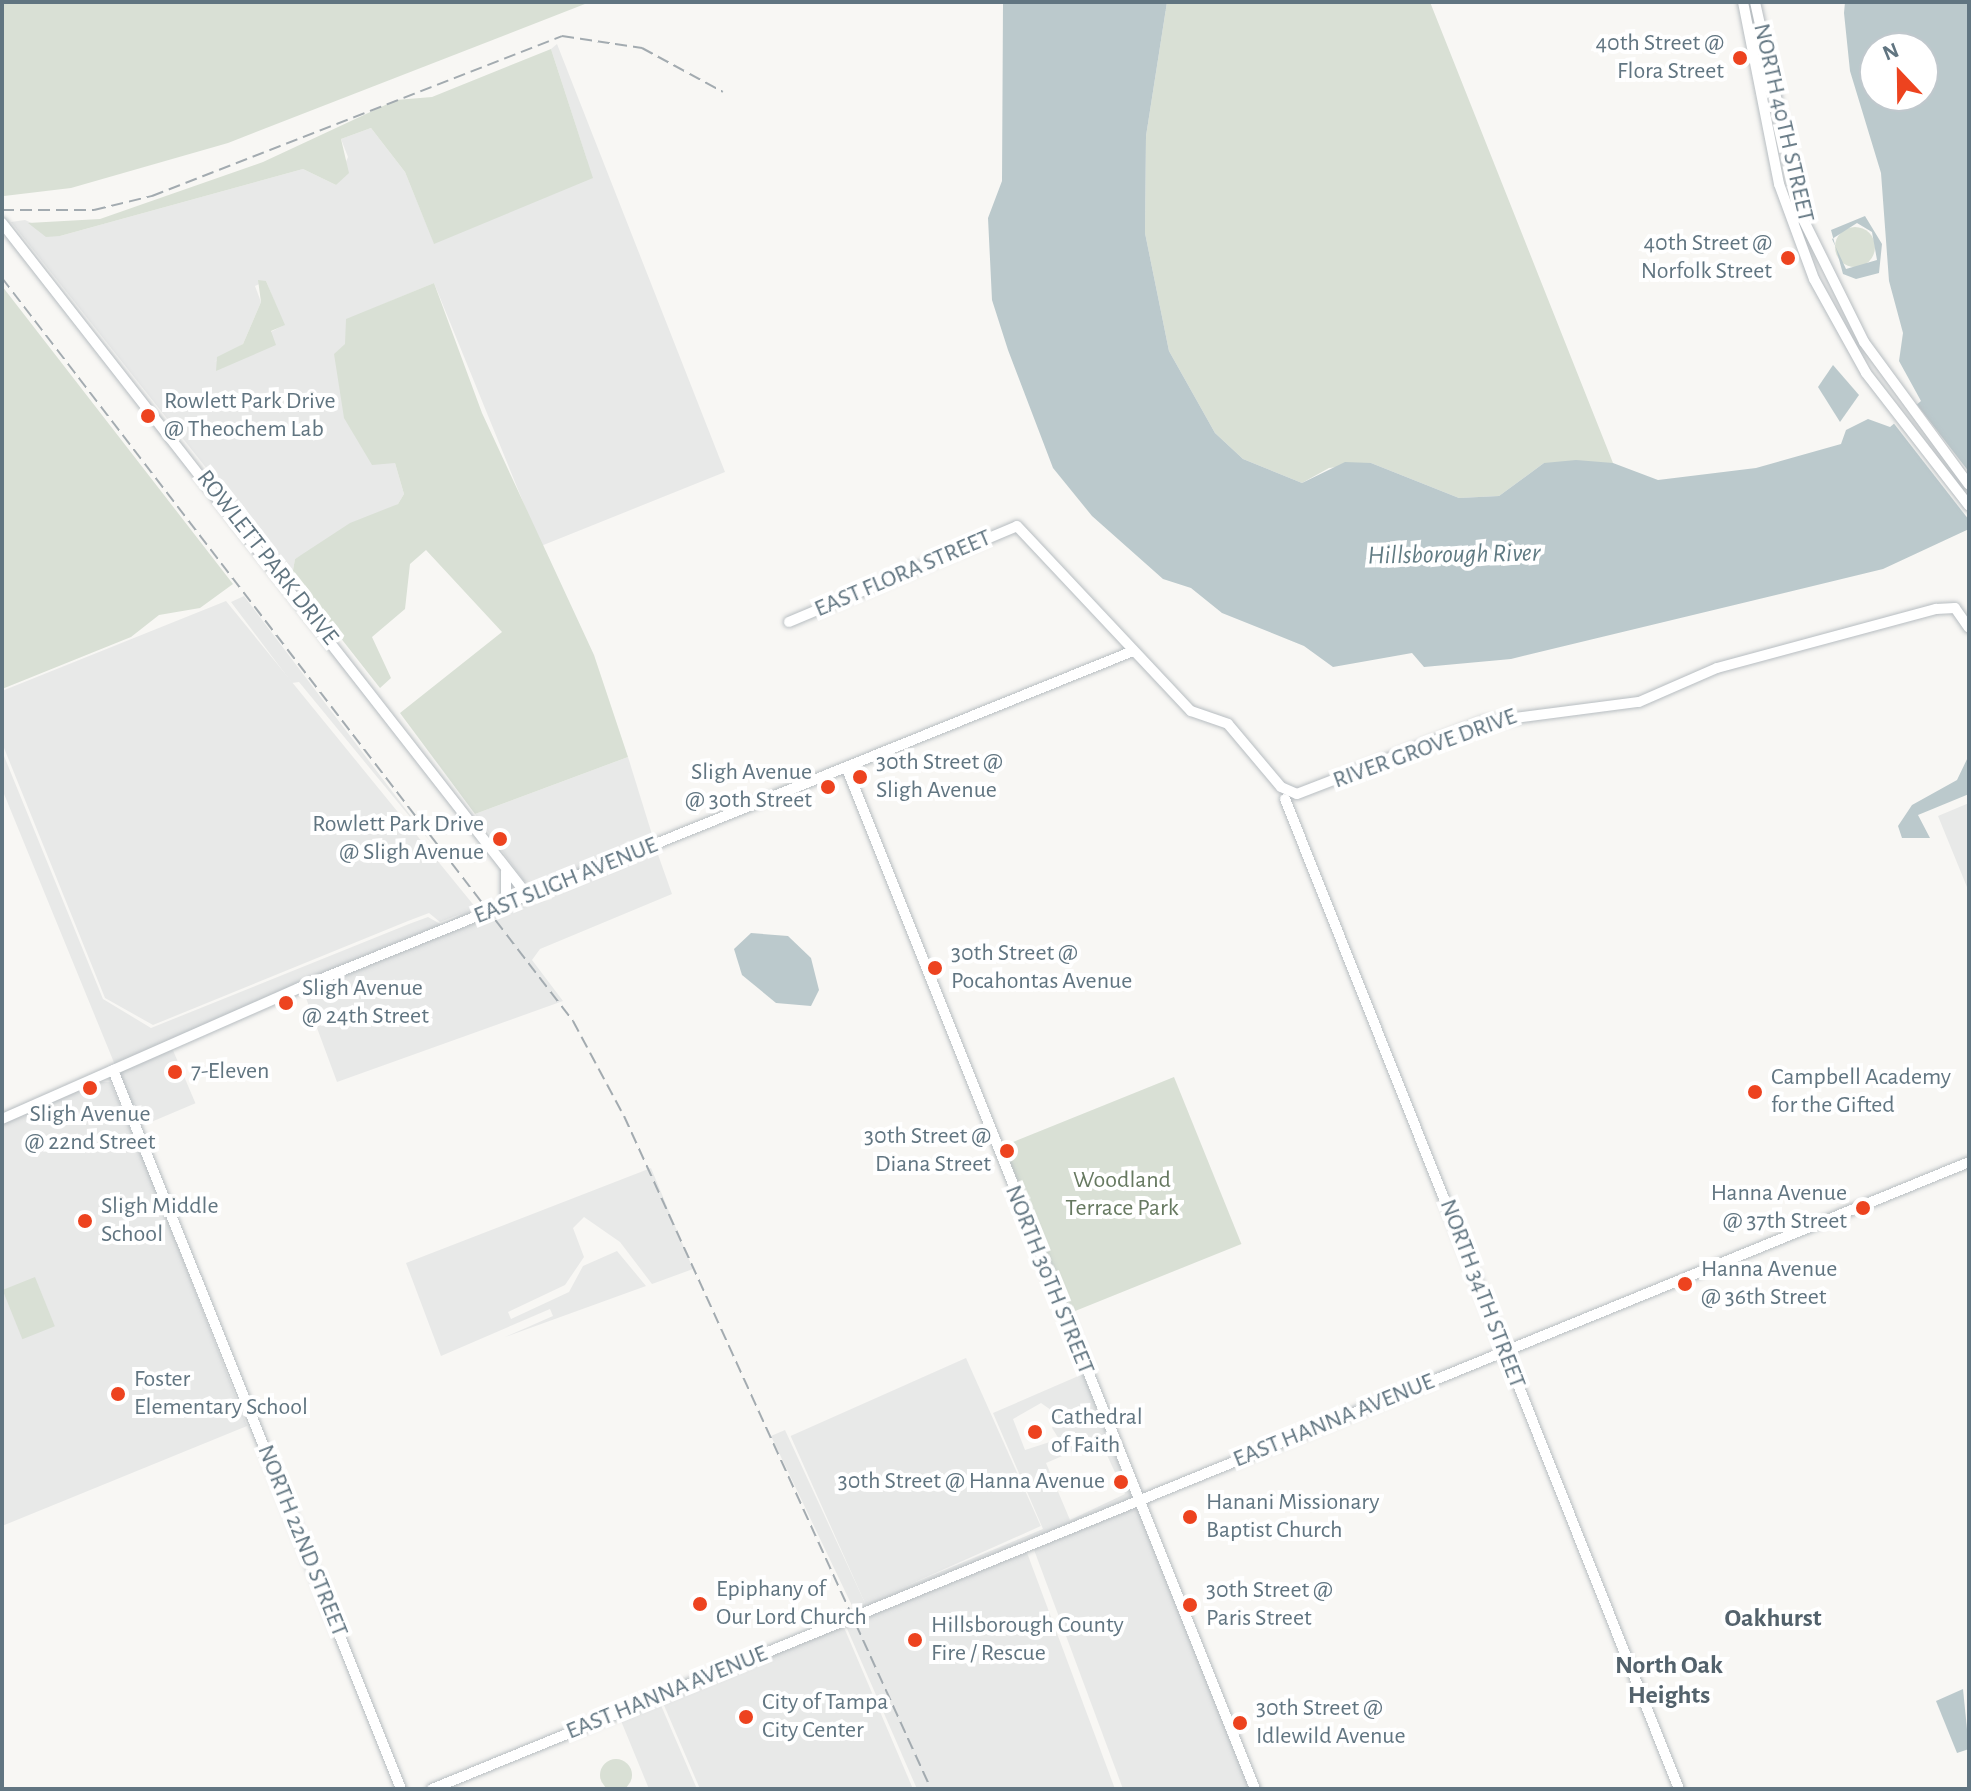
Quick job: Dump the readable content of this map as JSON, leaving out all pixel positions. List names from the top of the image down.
{
  "streets": {
    "street": [
      "NORTH 40TH STREET",
      "ROWLETT PARK DRIVE",
      "EAST FLORA STREET",
      "RIVER GROVE DRIVE",
      "EAST SLIGH AVENUE",
      "NORTH 30TH STREET",
      "NORTH 34TH STREET",
      "EAST HANNA AVENUE",
      "NORTH 22ND STREET"
    ]
  },
  "crossings": [
    ["ROWLETT PARK DRIVE", "EAST SLIGH AVENUE"],
    ["EAST FLORA STREET", "RIVER GROVE DRIVE"],
    ["RIVER GROVE DRIVE", "EAST SLIGH AVENUE"],
    ["EAST SLIGH AVENUE", "NORTH 30TH STREET"],
    ["EAST SLIGH AVENUE", "NORTH 22ND STREET"],
    ["NORTH 30TH STREET", "EAST HANNA AVENUE"],
    ["NORTH 34TH STREET", "EAST HANNA AVENUE"]
  ],
  "districts": ["Oakhurst", "North Oak Heights"],
  "water": ["Hillsborough River"],
  "parks": ["Woodland Terrace Park"],
  "places": [
    "40th Street @ Flora Street",
    "40th Street @ Norfolk Street",
    "Rowlett Park Drive @ Theochem Lab",
    "30th Street @ Sligh Avenue",
    "Sligh Avenue @ 30th Street",
    "Rowlett Park Drive @ Sligh Avenue",
    "30th Street @ Pocahontas Avenue",
    "Sligh Avenue @ 24th Street",
    "7-Eleven",
    "Sligh Avenue @ 22nd Street",
    "Campbell Academy for the Gifted",
    "30th Street @ Diana Street",
    "Hanna Avenue @ 37th Street",
    "Sligh Middle School",
    "Hanna Avenue @ 36th Street",
    "Foster Elementary School",
    "Cathedral of Faith",
    "30th Street @ Hanna Avenue",
    "Hanani Missionary Baptist Church",
    "Epiphany of Our Lord Church",
    "30th Street @ Paris Street",
    "Hillsborough County Fire / Rescue",
    "City of Tampa City Center",
    "30th Street @ Idlewild Avenue"
  ],
  "north": "top"
}
